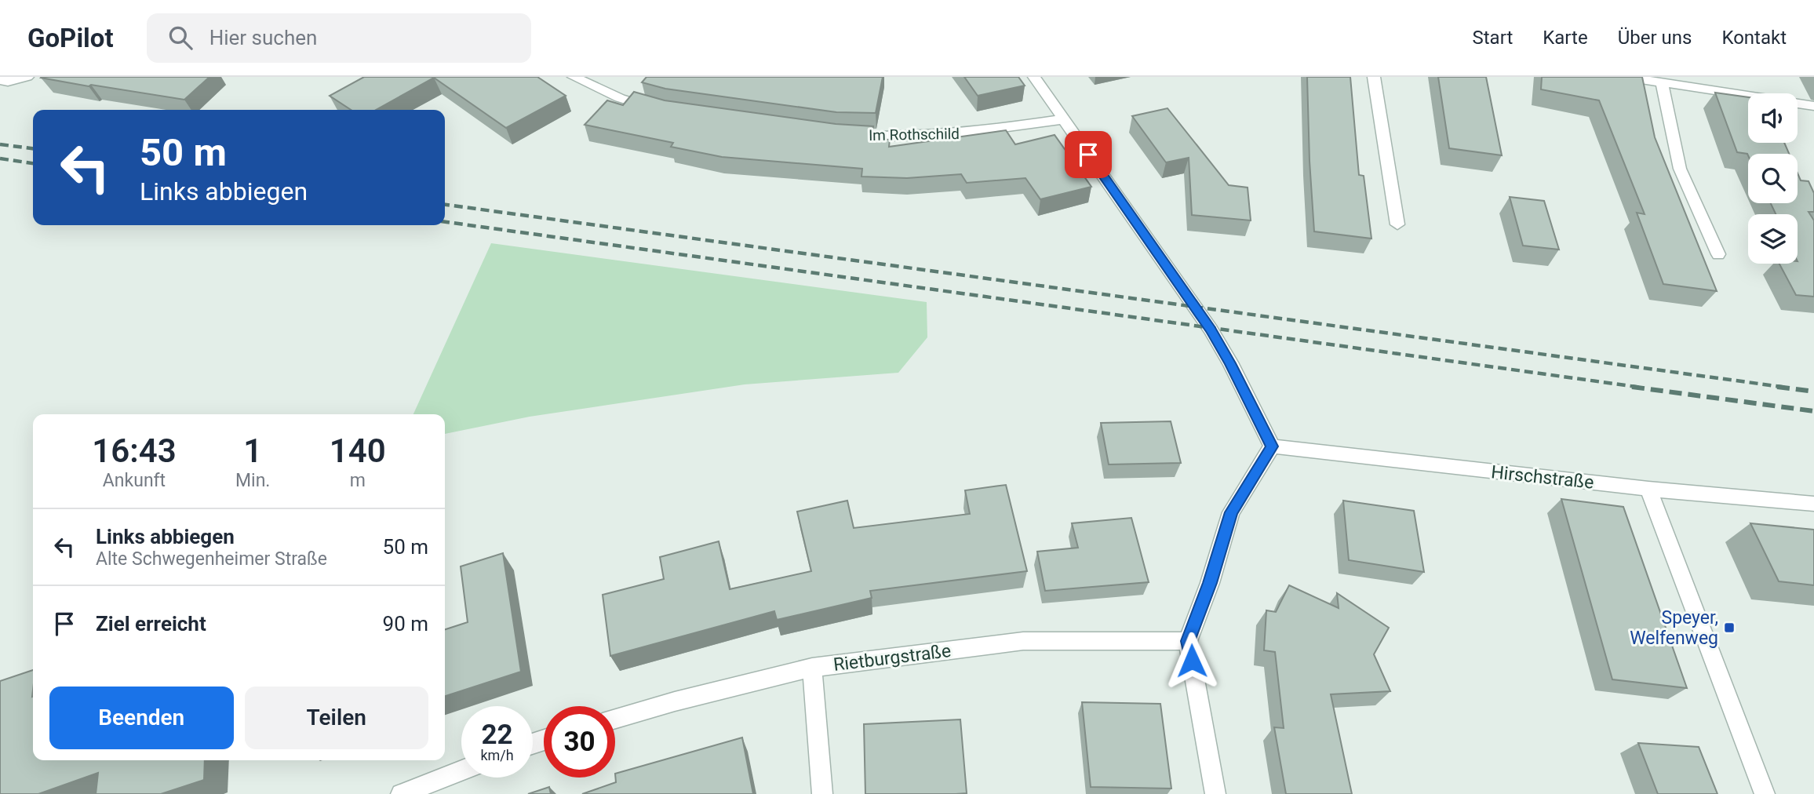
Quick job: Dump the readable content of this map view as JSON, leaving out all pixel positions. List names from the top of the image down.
{
  "streets": {
    "street": ["Im Rothschild", "Hirschstraße", "Rietburgstraße"]
  },
  "places": {
    "transit": ["Speyer, Welfenweg"]
  },
  "page": {
    "header": "GoPilot",
    "search": "Hier suchen",
    "nav": [
      "Start",
      "Karte",
      "Über uns",
      "Kontakt"
    ],
    "turn": ["50 m", "Links abbiegen"],
    "eta": [
      "16:43",
      "Ankunft",
      "1",
      "Min.",
      "140",
      "m"
    ],
    "list": [
      {
        "name": "Links abbiegen",
        "note": "Alte Schwegenheimer Straße",
        "value": "50 m"
      },
      {
        "name": "Ziel erreicht",
        "value": "90 m"
      }
    ],
    "buttons": ["Beenden", "Teilen"],
    "speed": "22 km/h",
    "limit": "30"
  }
}
